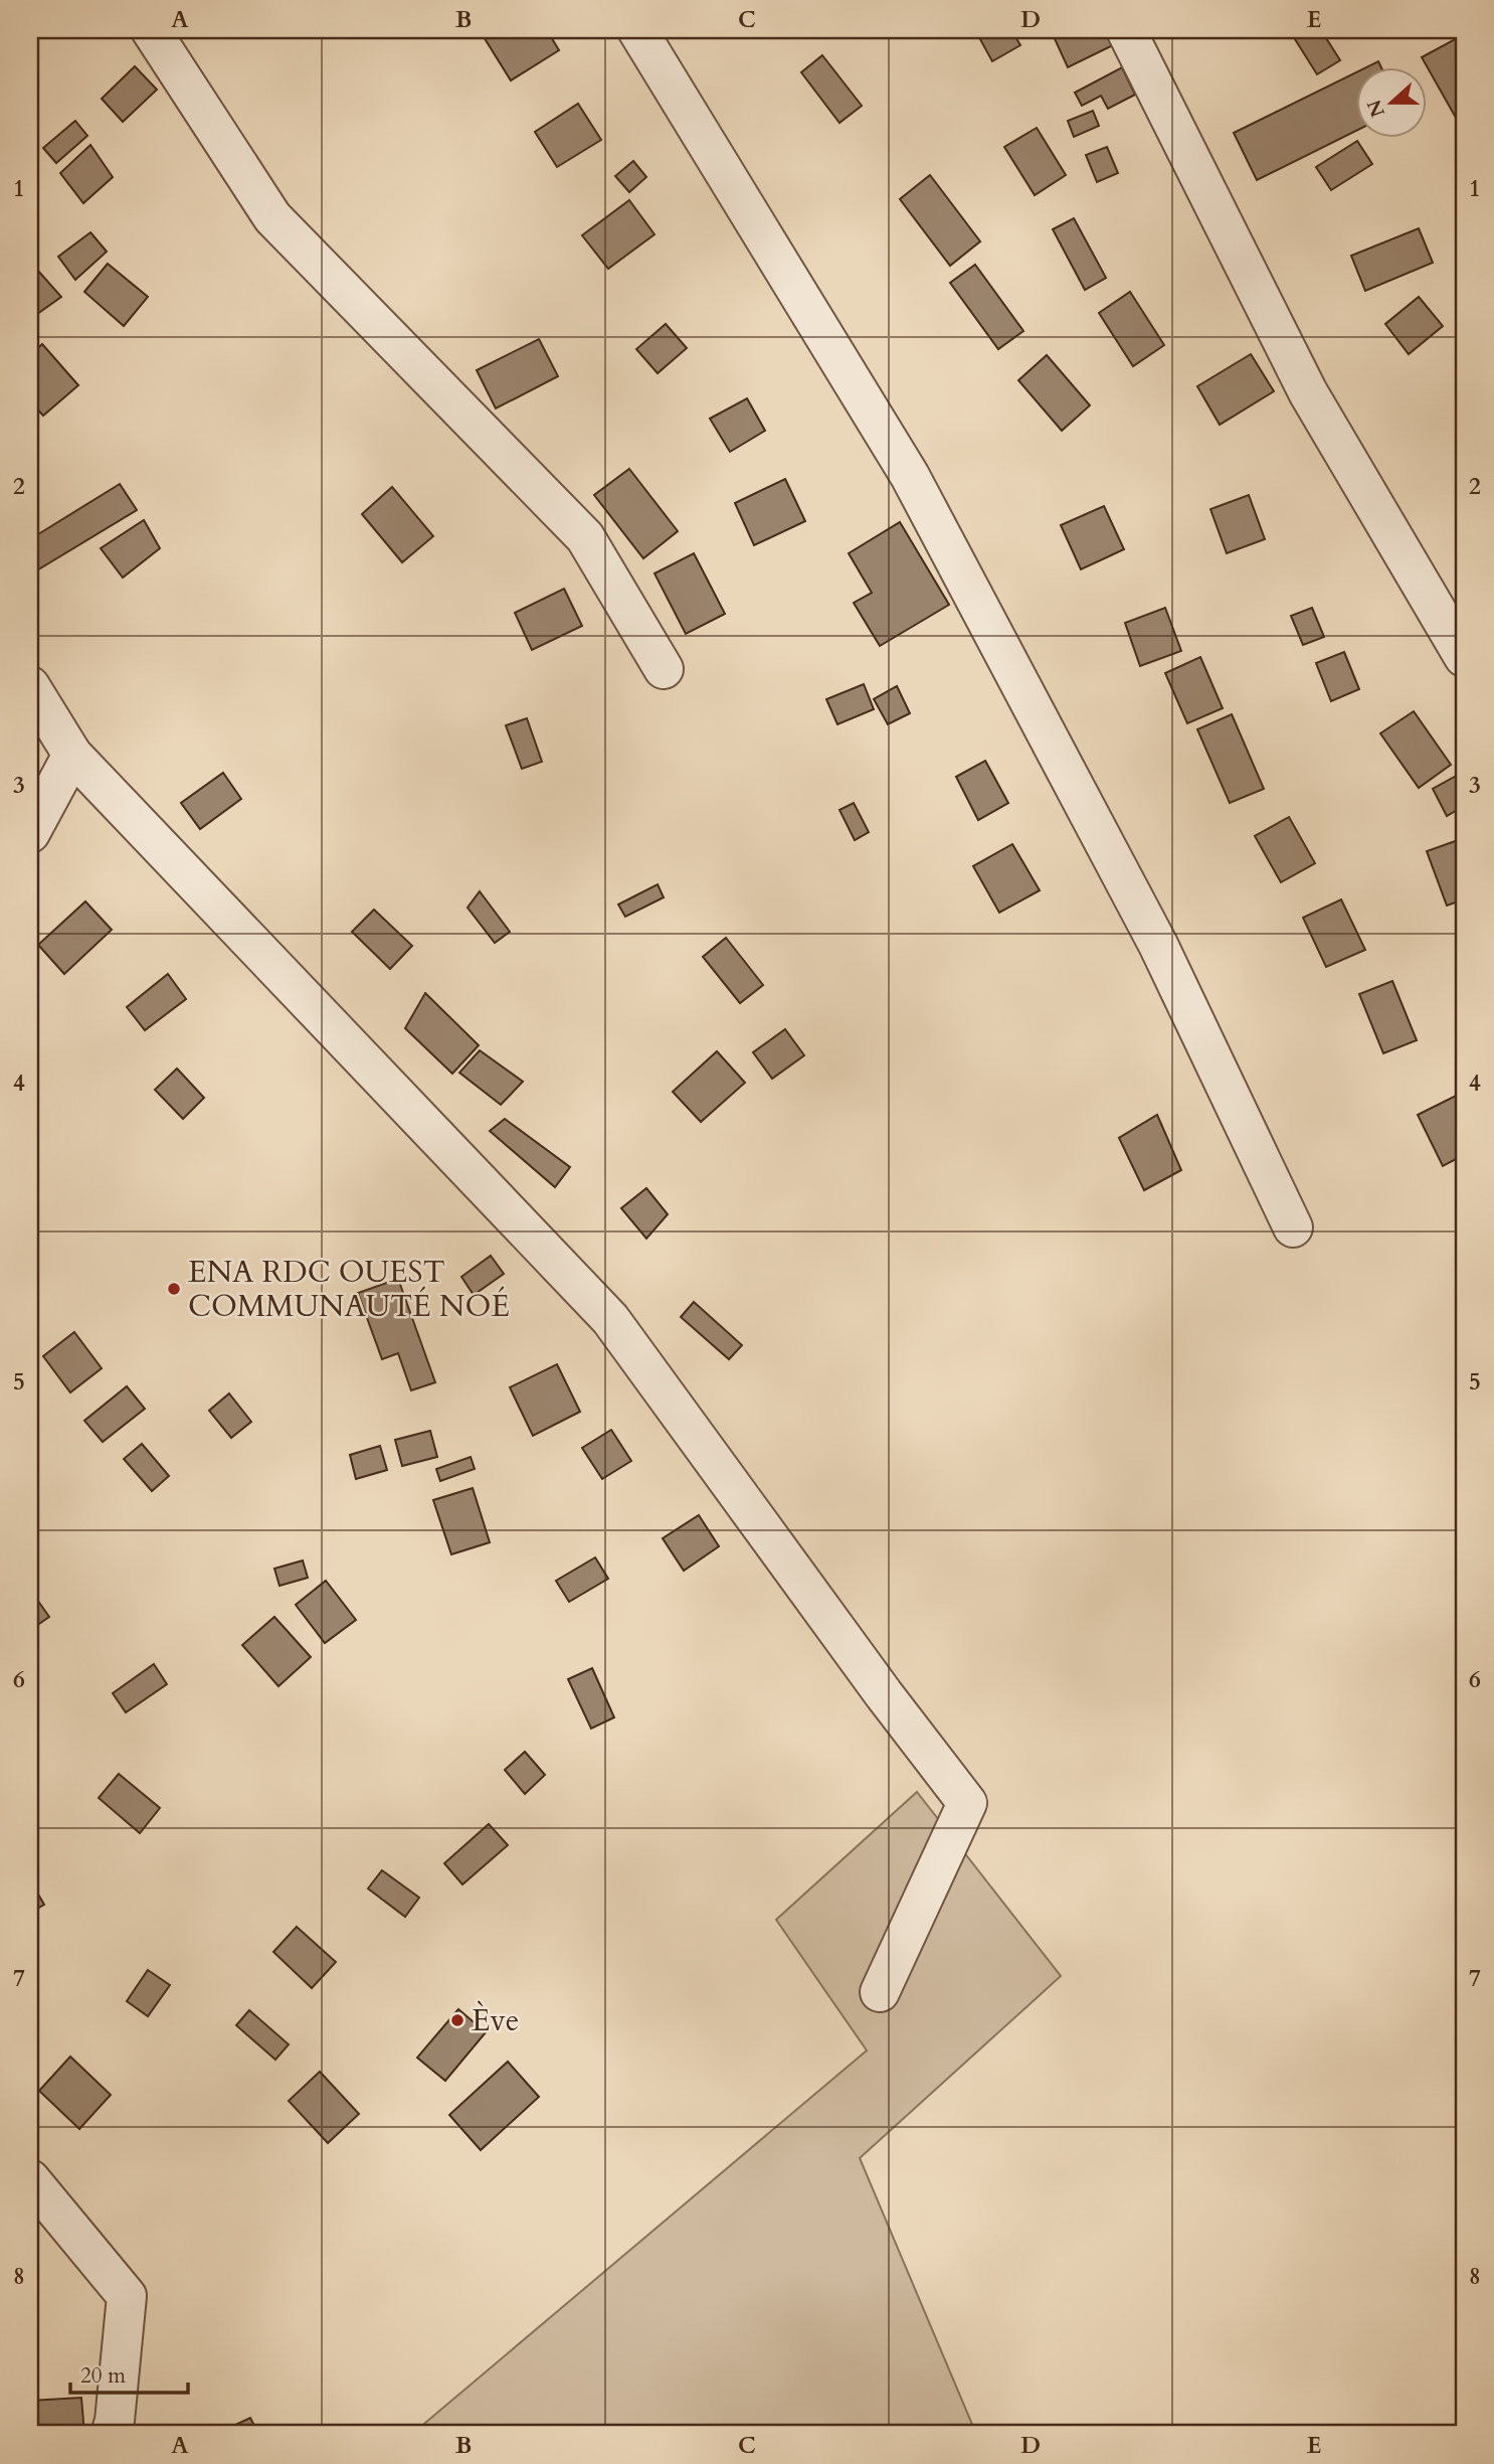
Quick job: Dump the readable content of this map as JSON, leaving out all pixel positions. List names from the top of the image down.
{
  "places": ["ENA RDC OUEST COMMUNAUTÉ NOÉ", "Ève"],
  "scale_bar": "20 m",
  "north": "left",
  "grid": {
    "columns": [
      "A",
      "B",
      "C",
      "D",
      "E"
    ],
    "rows": [
      "1",
      "2",
      "3",
      "4",
      "5",
      "6",
      "7",
      "8"
    ]
  }
}
